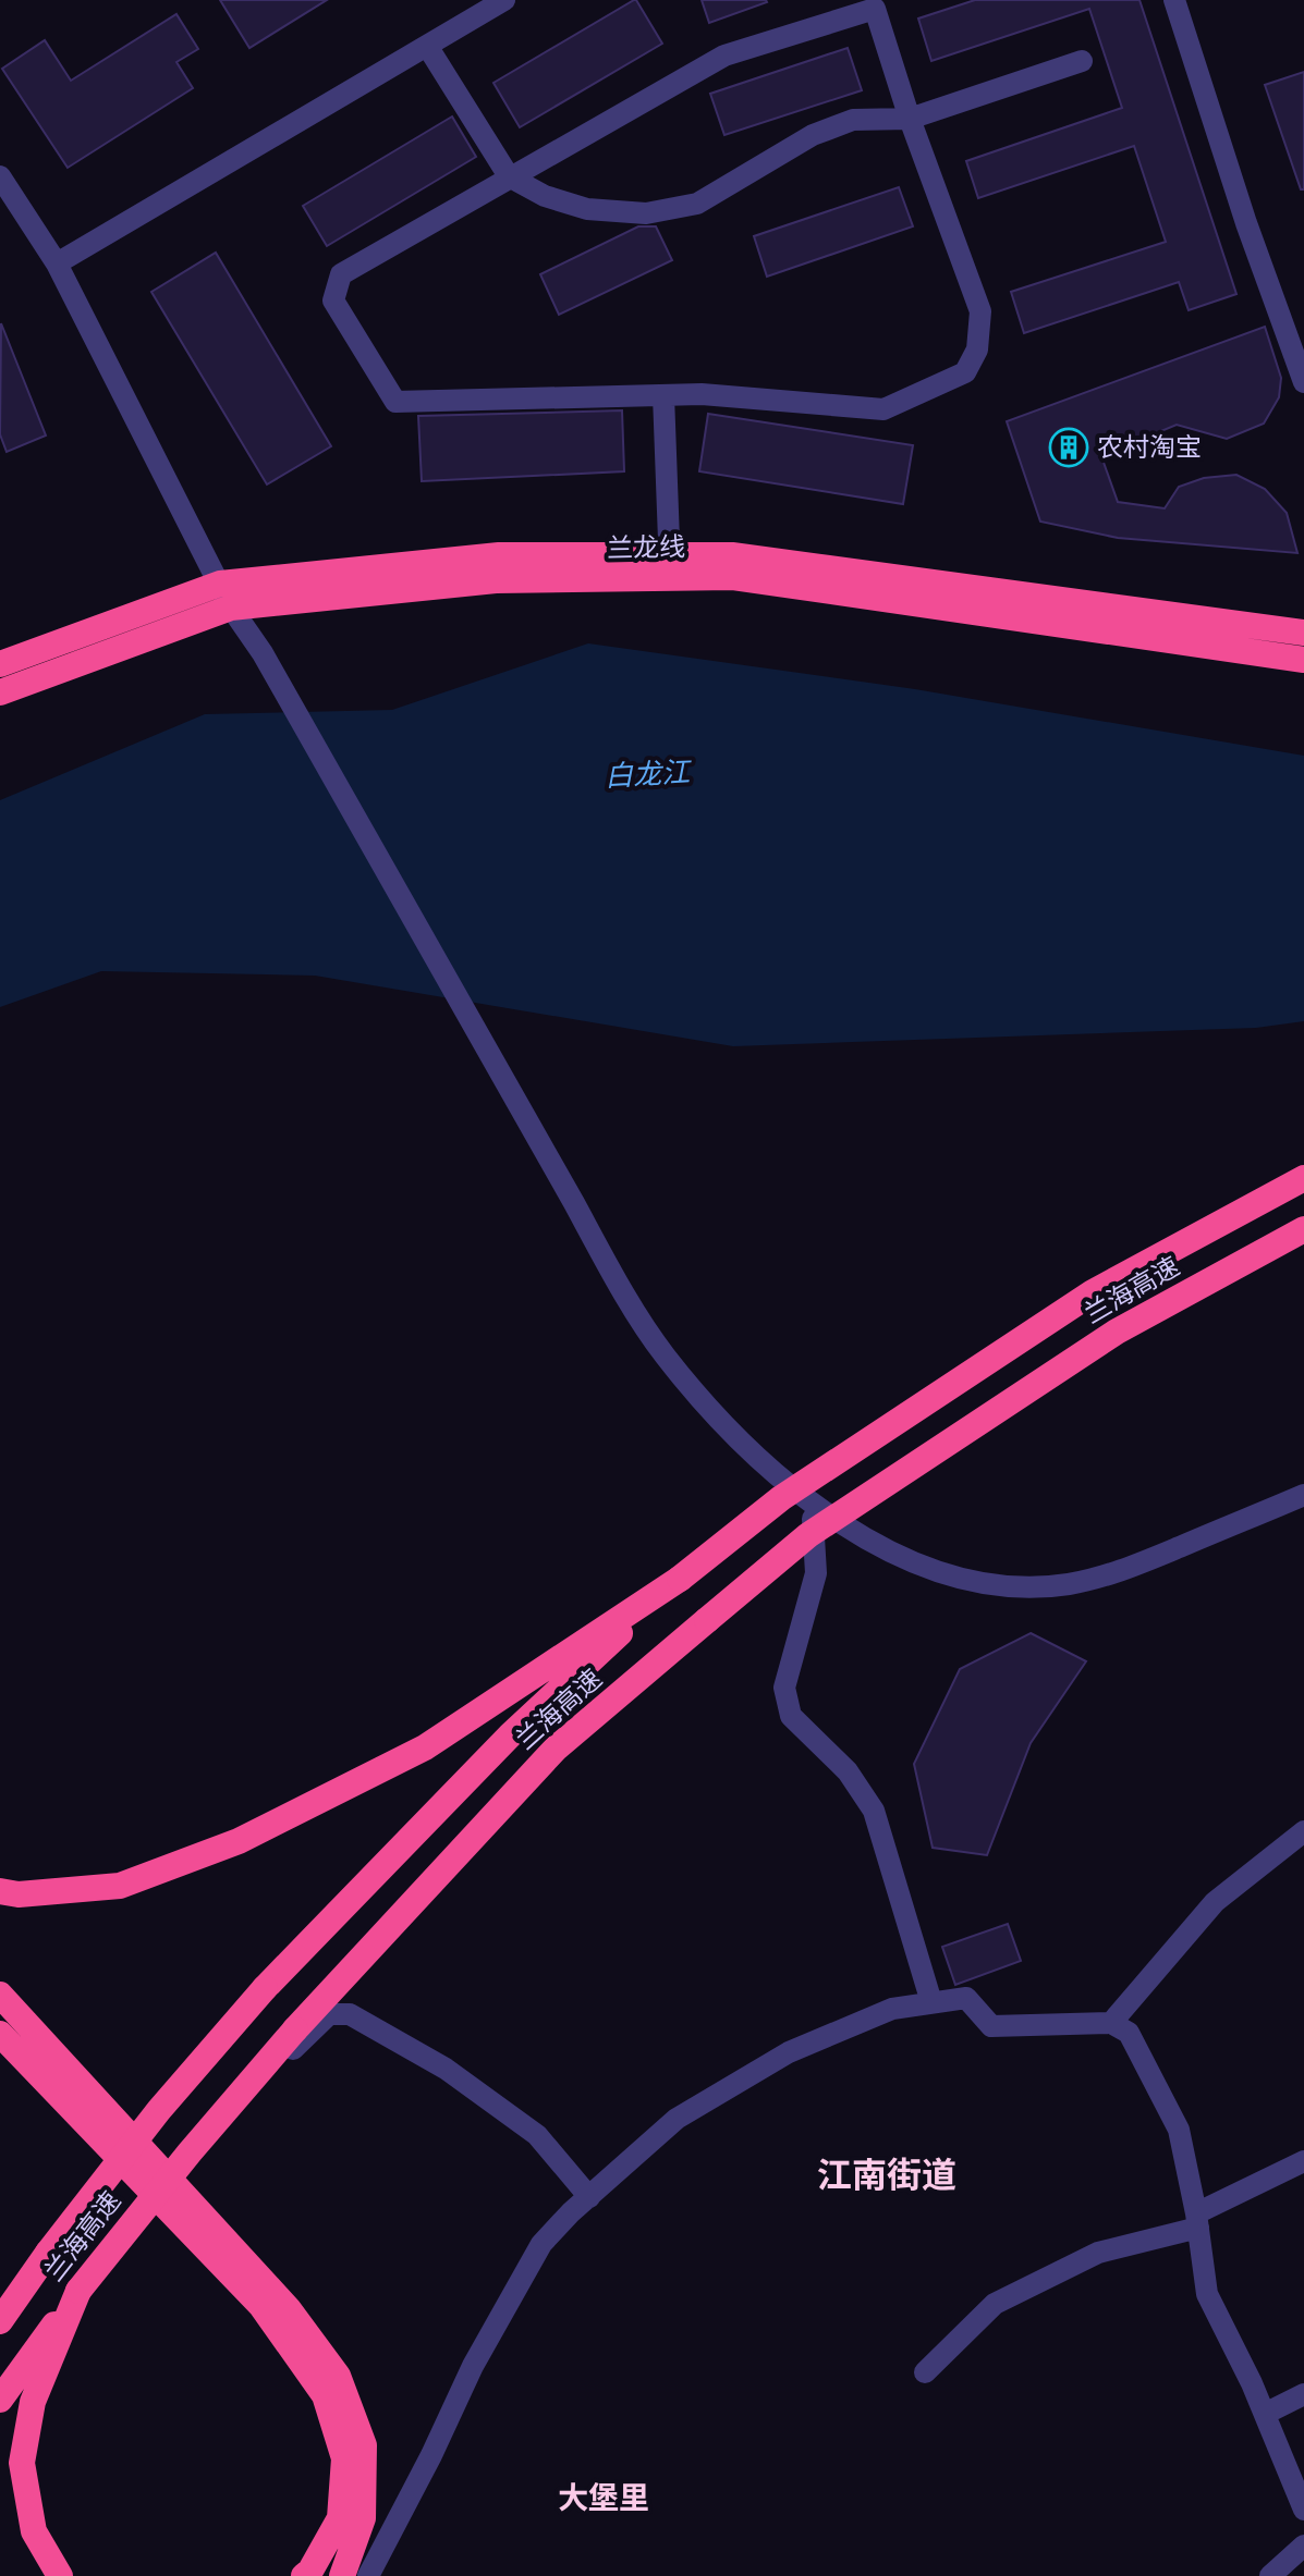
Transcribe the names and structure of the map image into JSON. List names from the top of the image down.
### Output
{
  "streets": {
    "highway": ["兰龙线", "兰海高速"]
  },
  "districts": ["江南街道", "大堡里"],
  "water": ["白龙江"],
  "places": {
    "building": ["农村淘宝"]
  }
}
